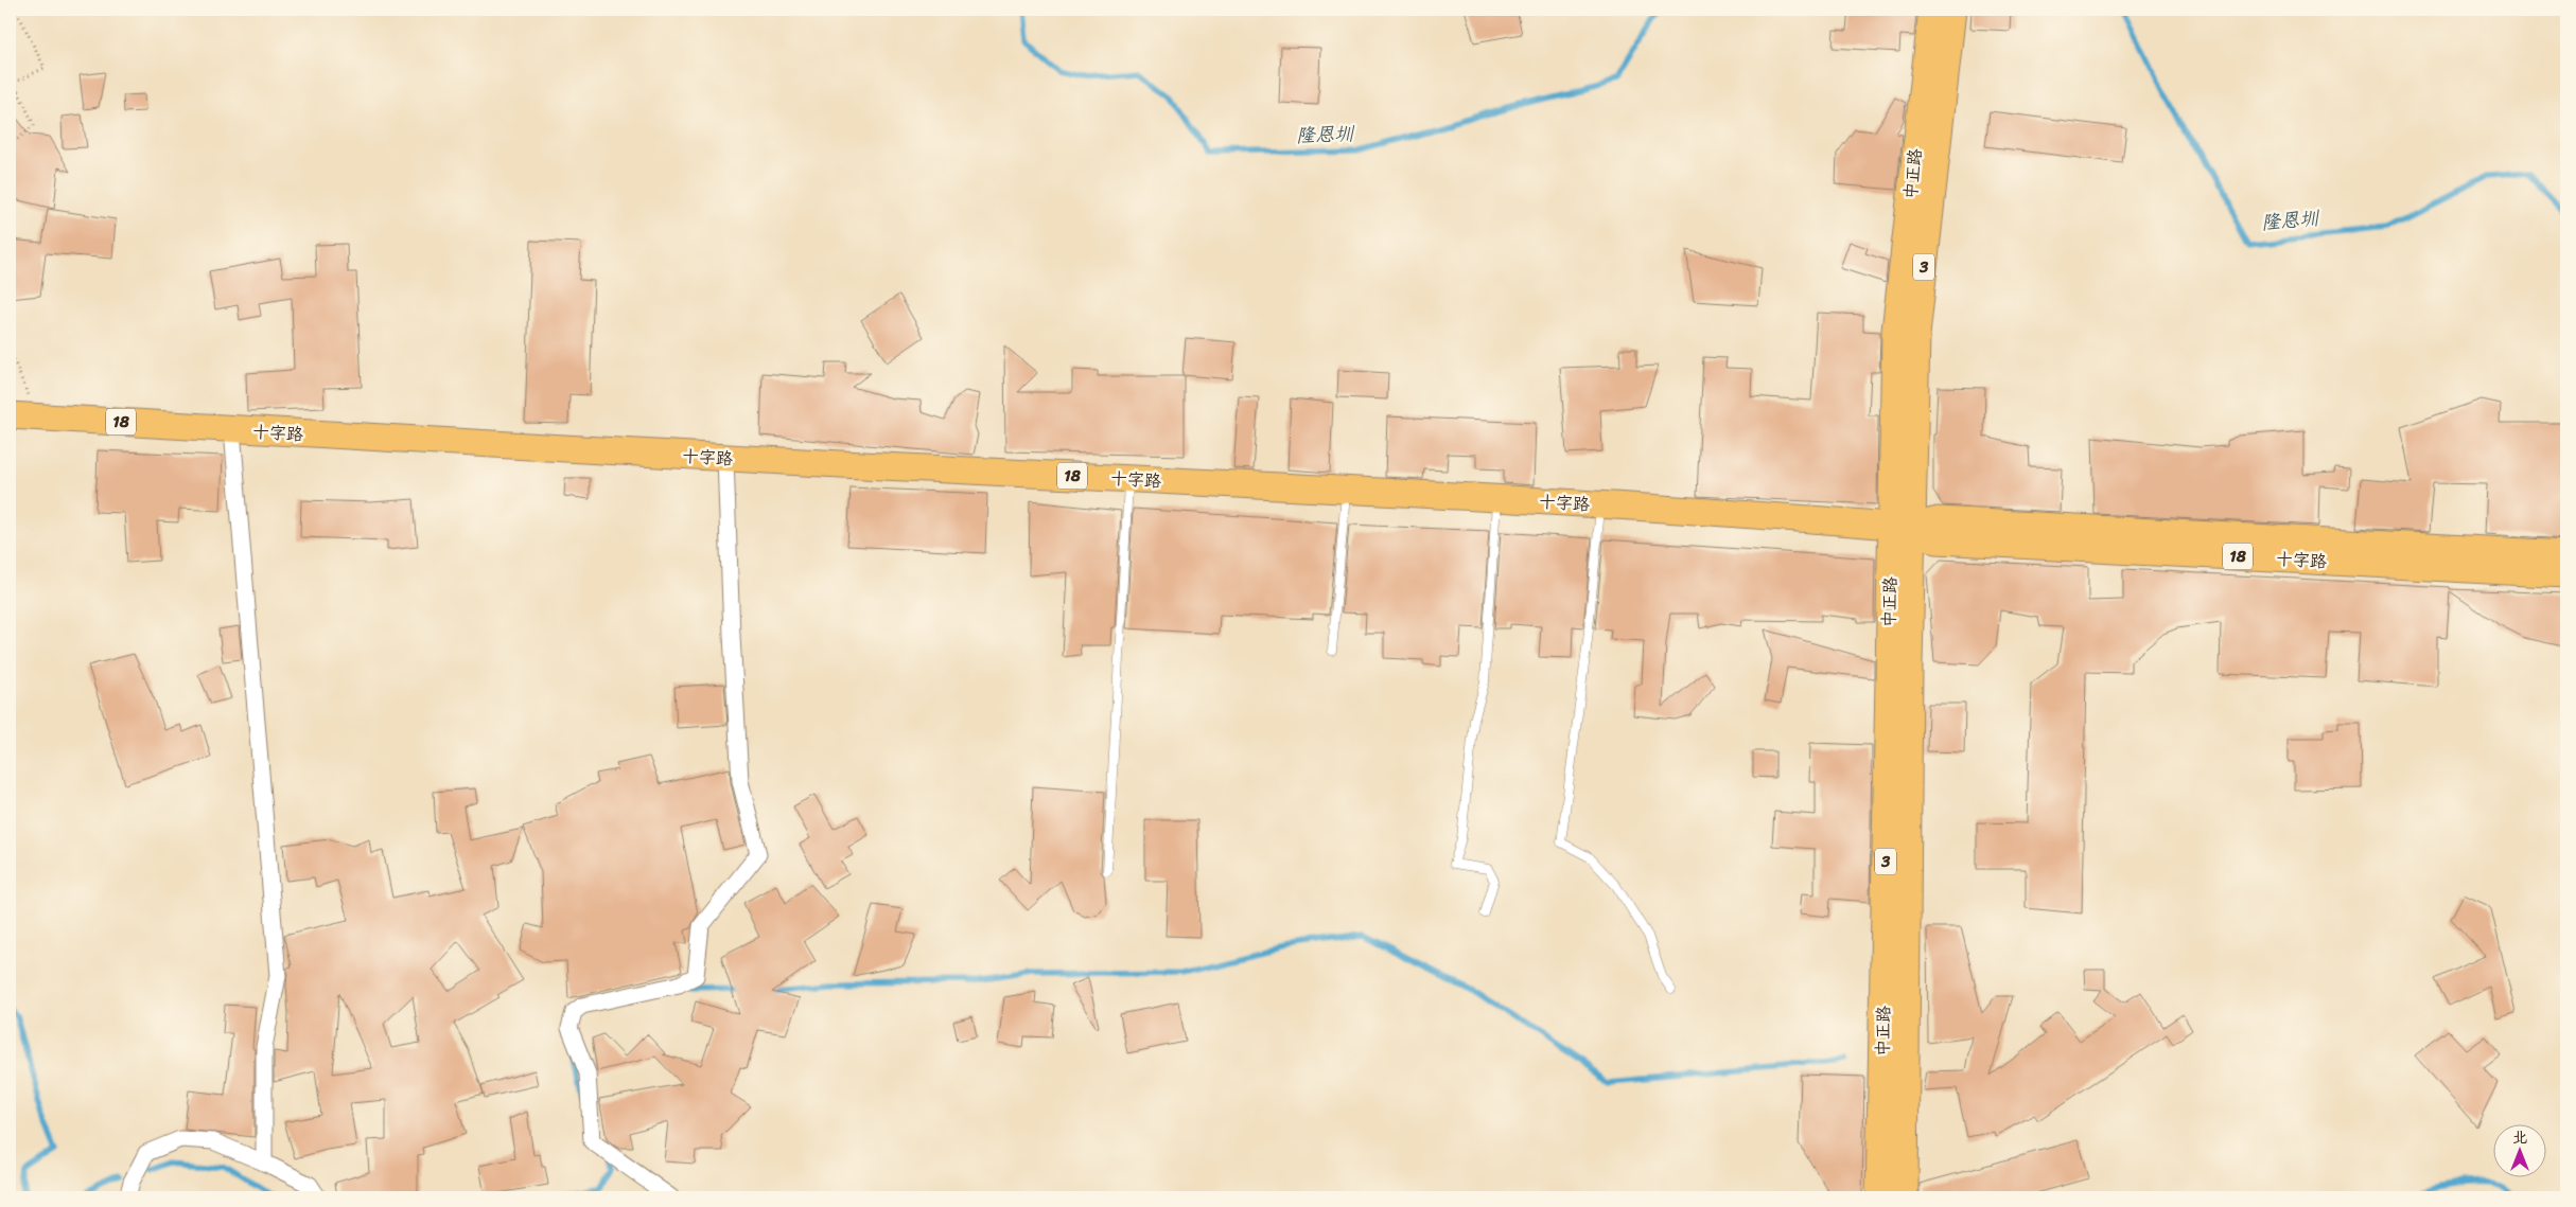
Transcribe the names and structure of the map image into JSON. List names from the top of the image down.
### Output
{
  "streets": {
    "main road": [
      "中正路",
      "3",
      "18",
      "十字路"
    ]
  },
  "crossings": [
    ["中正路", "十字路"],
    ["18", "十字路"]
  ],
  "water": ["隆恩圳"],
  "north": "top"
}
